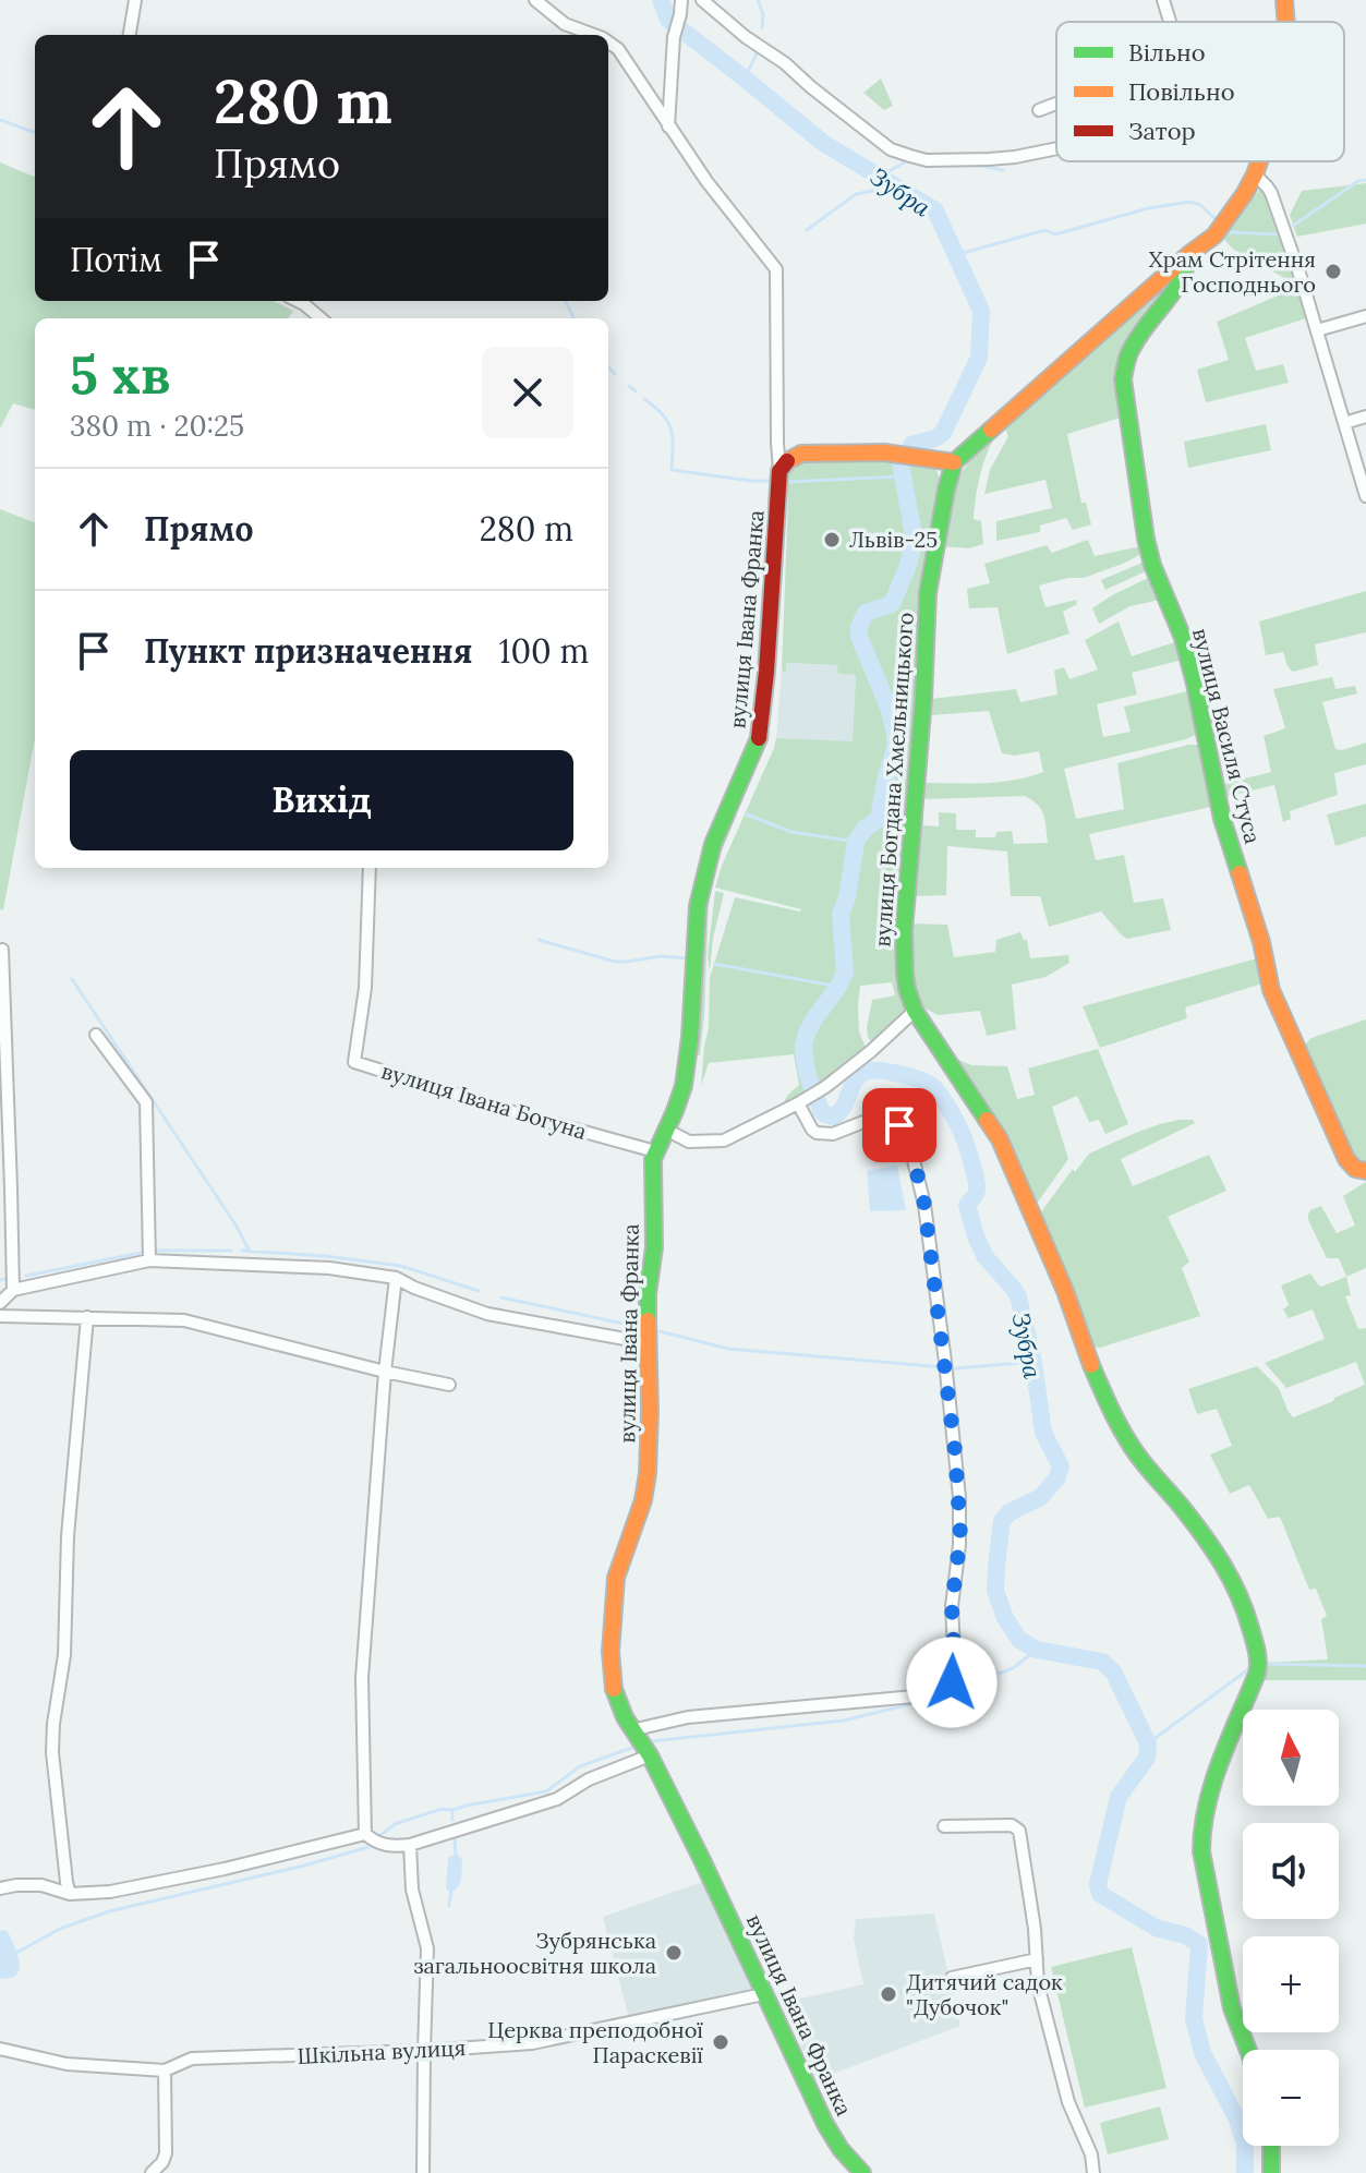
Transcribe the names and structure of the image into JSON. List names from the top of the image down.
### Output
{
  "streets": {
    "street": [
      "вулиця Івана Франка",
      "вулиця Василя Стуса",
      "вулиця Богдана Хмельницького",
      "вулиця Івана Богуна",
      "Шкільна вулиця"
    ]
  },
  "crossings": [
    ["вулиця Івана Франка", "вулиця Івана Богуна"],
    ["вулиця Івана Франка", "Шкільна вулиця"]
  ],
  "water": ["Зубра"],
  "places": [
    "Храм Стрітення Господнього",
    "Львів-25",
    "Зубрянська загальноосвітня школа",
    "Дитячий садок \"Дубочок\"",
    "Церква преподобної Параскевії"
  ],
  "legend": ["Вільно", "Повільно", "Затор"],
  "north": "top",
  "page": {
    "turn": ["280 m", "Прямо"],
    "then": "Потім",
    "heading": ["5 хв", "380 m · 20:25"],
    "list": [
      {
        "name": "Прямо",
        "value": "280 m"
      },
      {
        "name": "Пункт призначення",
        "value": "100 m"
      }
    ],
    "buttons": "Вихід",
    "map_buttons": ["+", "−"]
  }
}
